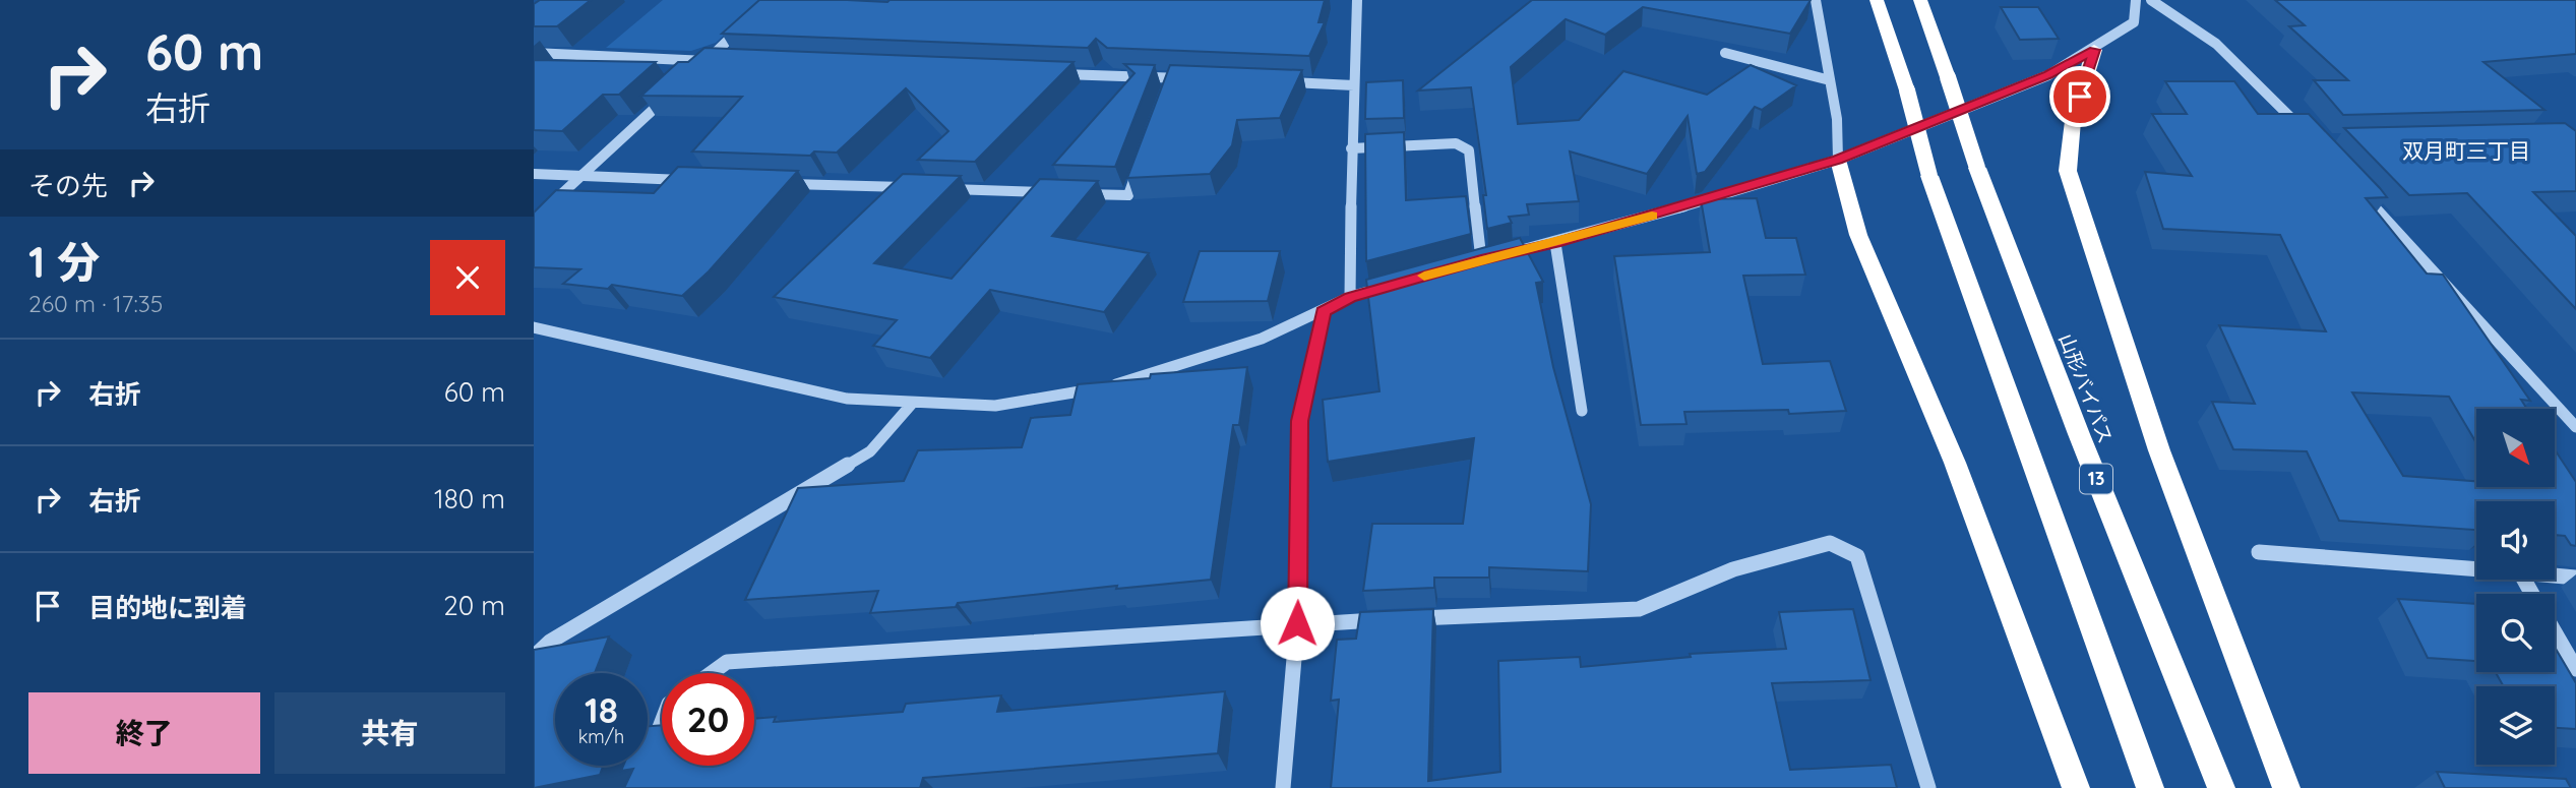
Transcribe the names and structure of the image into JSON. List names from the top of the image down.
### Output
{
  "streets": {
    "highway": ["山形バイパス", "13"]
  },
  "districts": ["双月町三丁目"],
  "north": "bottom right",
  "page": {
    "turn": ["60 m", "右折"],
    "then": "その先",
    "heading": ["1 分", "260 m · 17:35"],
    "list": [
      {
        "name": "右折",
        "value": "60 m"
      },
      {
        "name": "右折",
        "value": "180 m"
      },
      {
        "name": "目的地に到着",
        "value": "20 m"
      }
    ],
    "speed": "18 km/h",
    "limit": "20",
    "buttons": ["終了", "共有"]
  }
}
